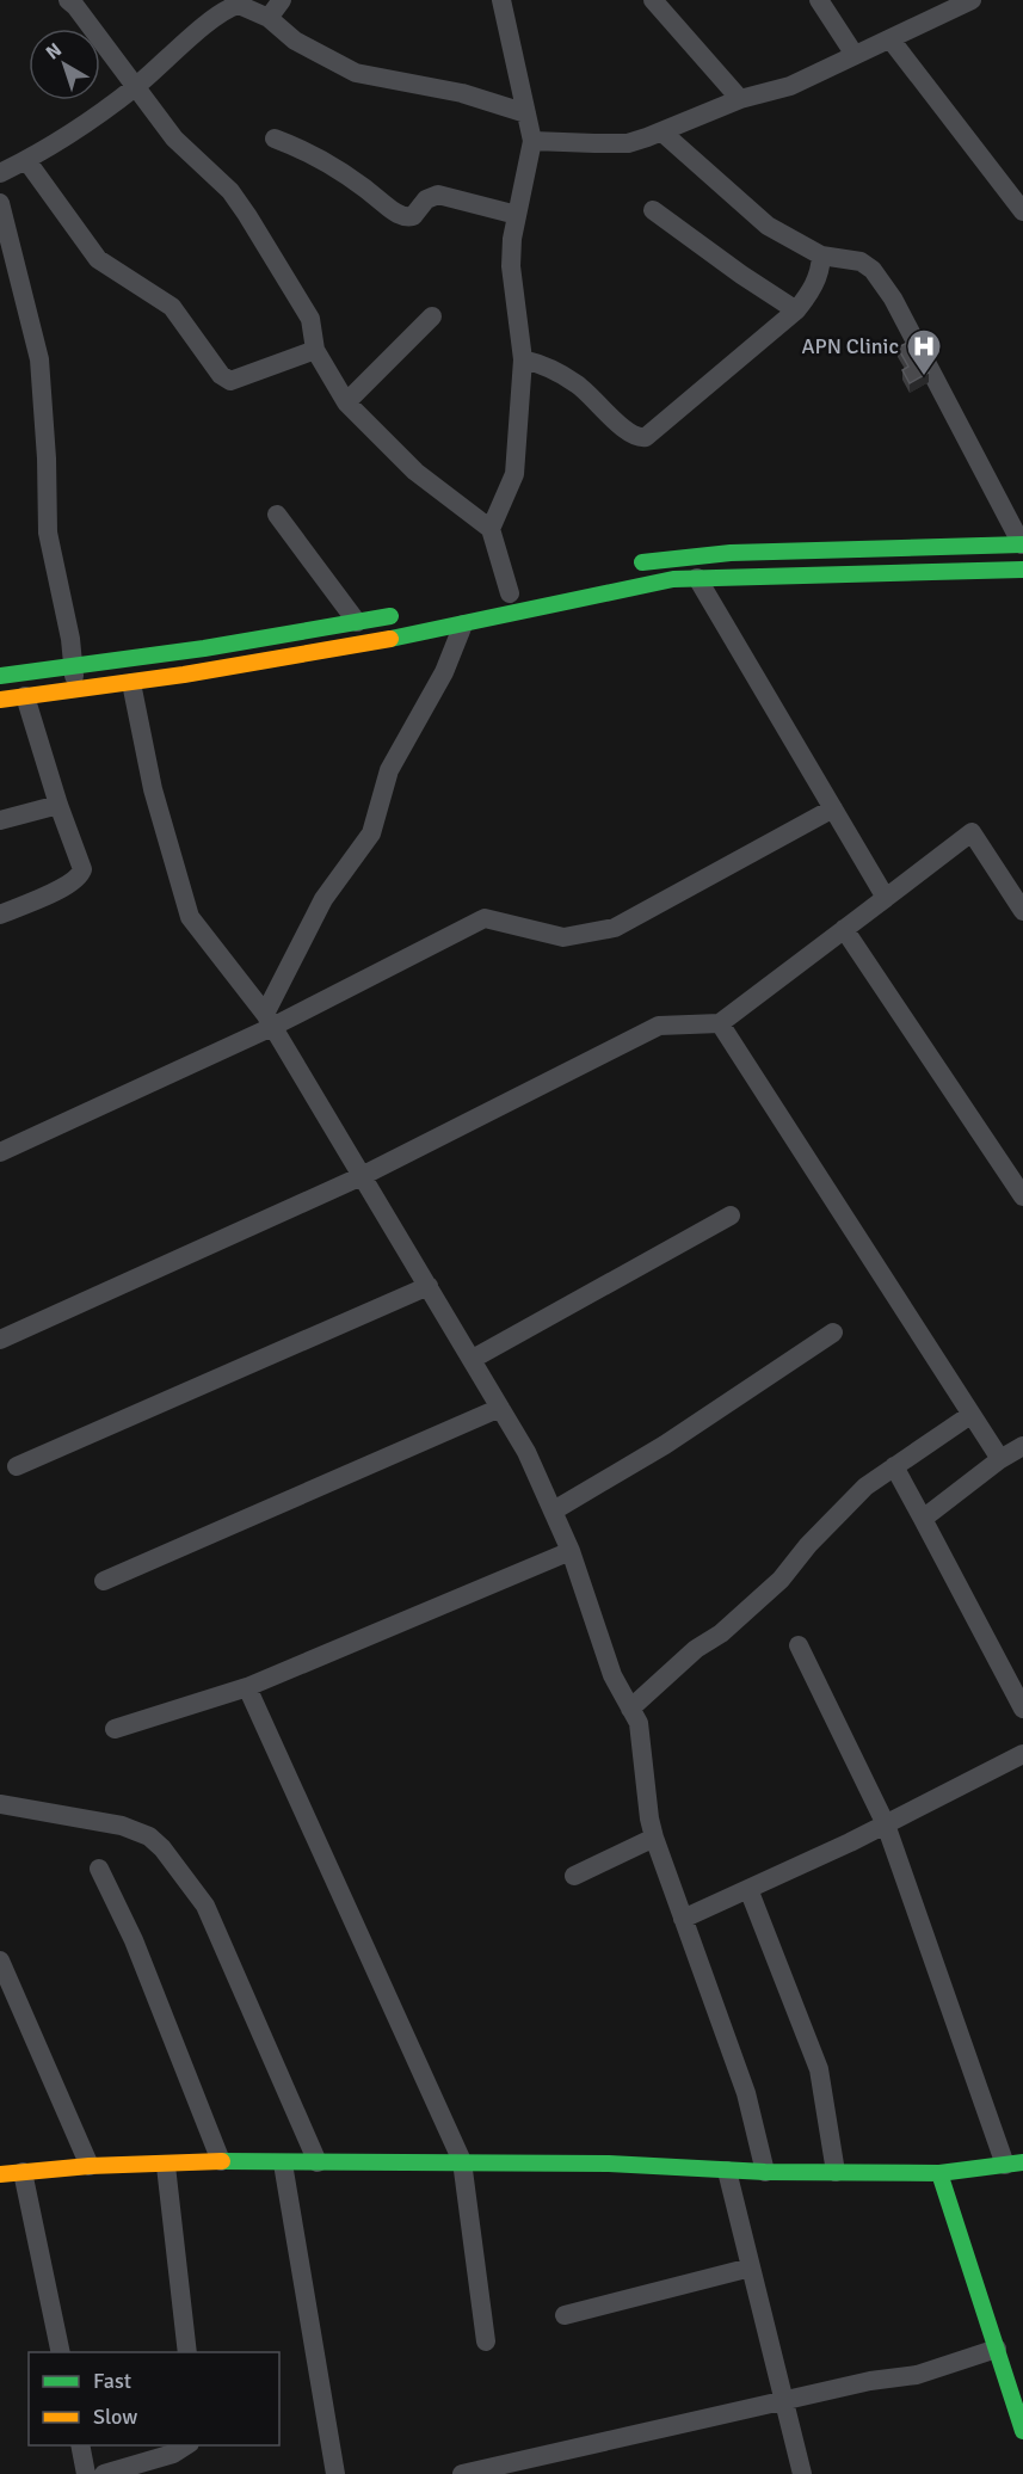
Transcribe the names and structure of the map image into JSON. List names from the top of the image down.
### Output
{
  "places": {
    "hospital": ["APN Clinic"]
  },
  "legend": ["Fast", "Slow"],
  "north": "top left"
}
